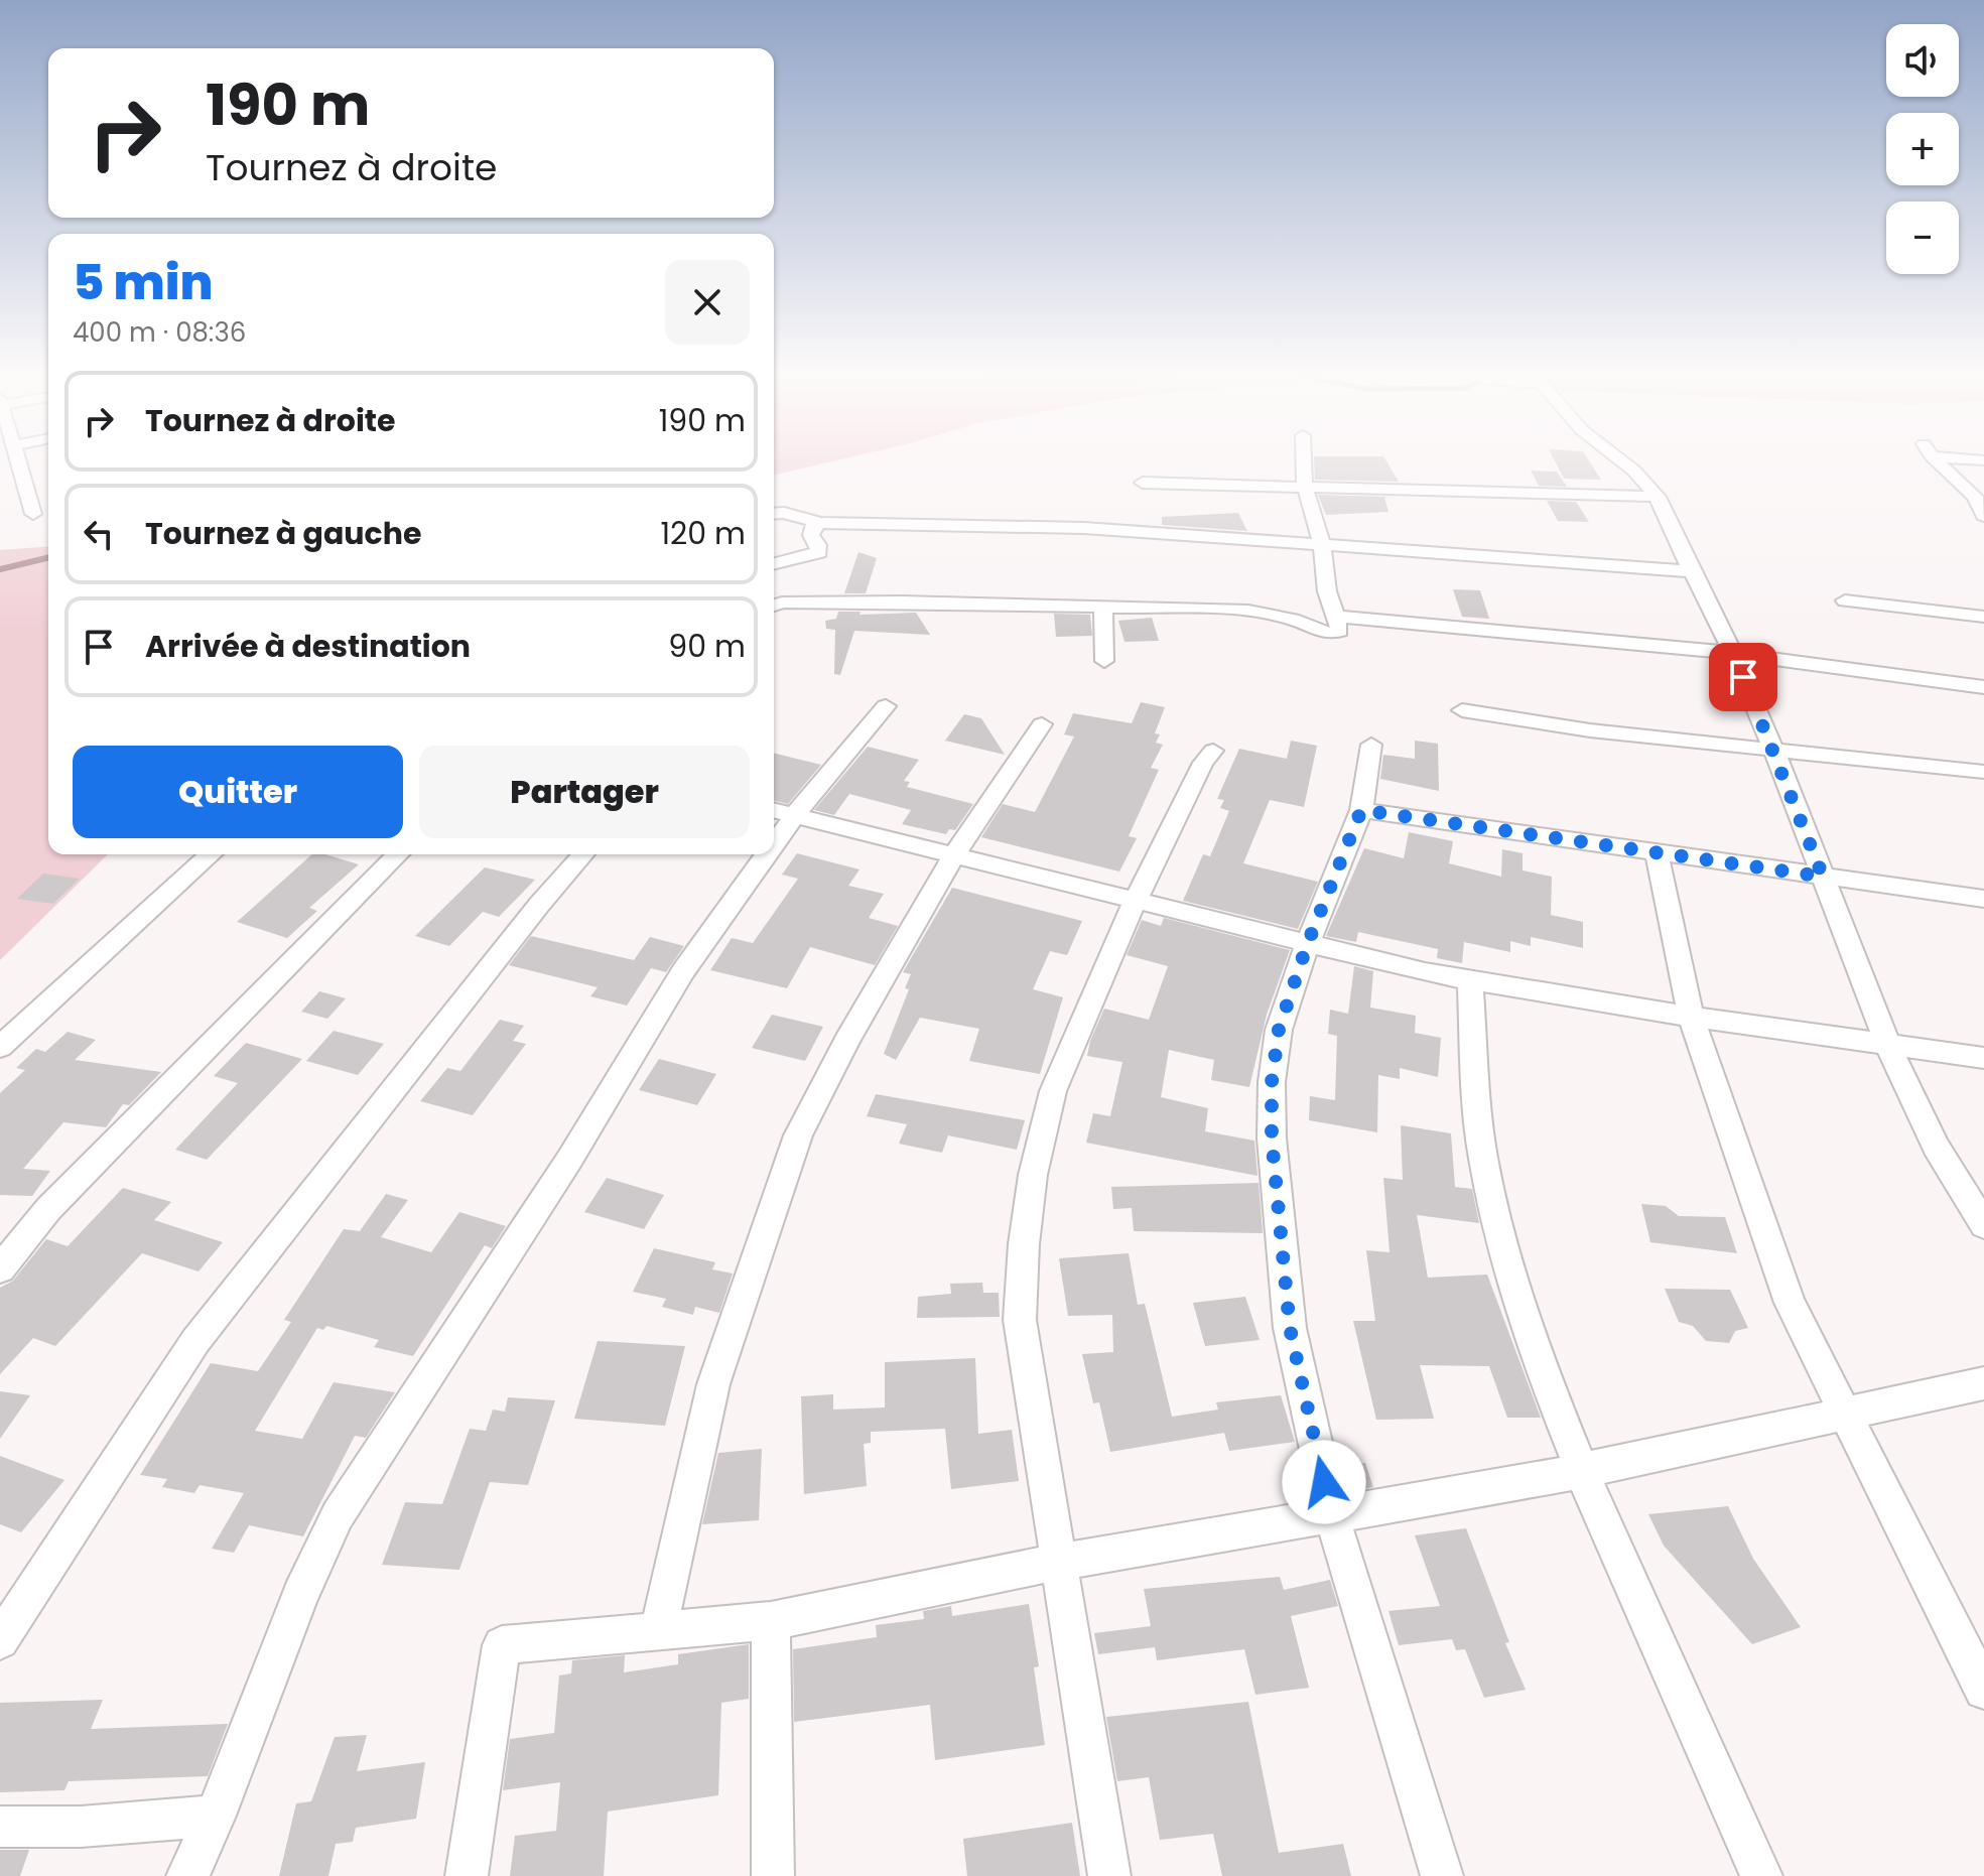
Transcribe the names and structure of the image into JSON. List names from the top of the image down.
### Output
{
  "page": {
    "map_buttons": ["+", "−"],
    "turn": ["190 m", "Tournez à droite"],
    "heading": ["5 min", "400 m · 08:36"],
    "list": [
      {
        "name": "Tournez à droite",
        "value": "190 m"
      },
      {
        "name": "Tournez à gauche",
        "value": "120 m"
      },
      {
        "name": "Arrivée à destination",
        "value": "90 m"
      }
    ],
    "buttons": ["Quitter", "Partager"]
  }
}
